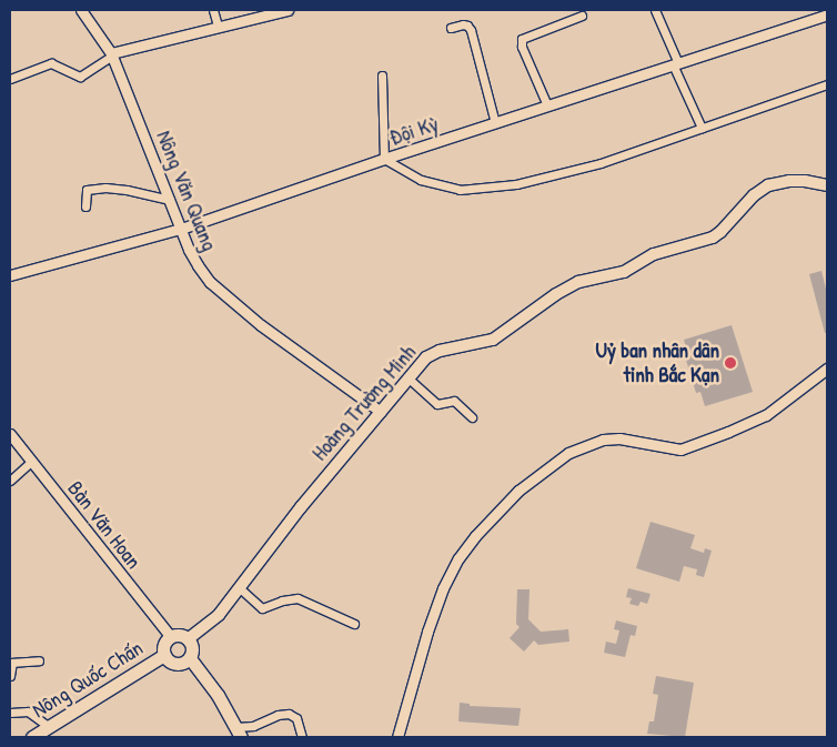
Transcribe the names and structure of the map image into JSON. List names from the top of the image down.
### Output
{
  "streets": {
    "highway": ["Nông Quốc Chấn"],
    "main road": ["Hoàng Trường Minh"],
    "street": ["Đội Kỳ", "Nông Văn Quang", "Bàn Văn Hoan"]
  },
  "crossings": [
    ["Đội Kỳ", "Nông Văn Quang"],
    ["Nông Văn Quang", "Hoàng Trường Minh"],
    ["Hoàng Trường Minh", "Bàn Văn Hoan"],
    ["Hoàng Trường Minh", "Nông Quốc Chấn"],
    ["Bàn Văn Hoan", "Nông Quốc Chấn"]
  ],
  "places": ["Uỷ ban nhân dân tỉnh Bắc Kạn"]
}
